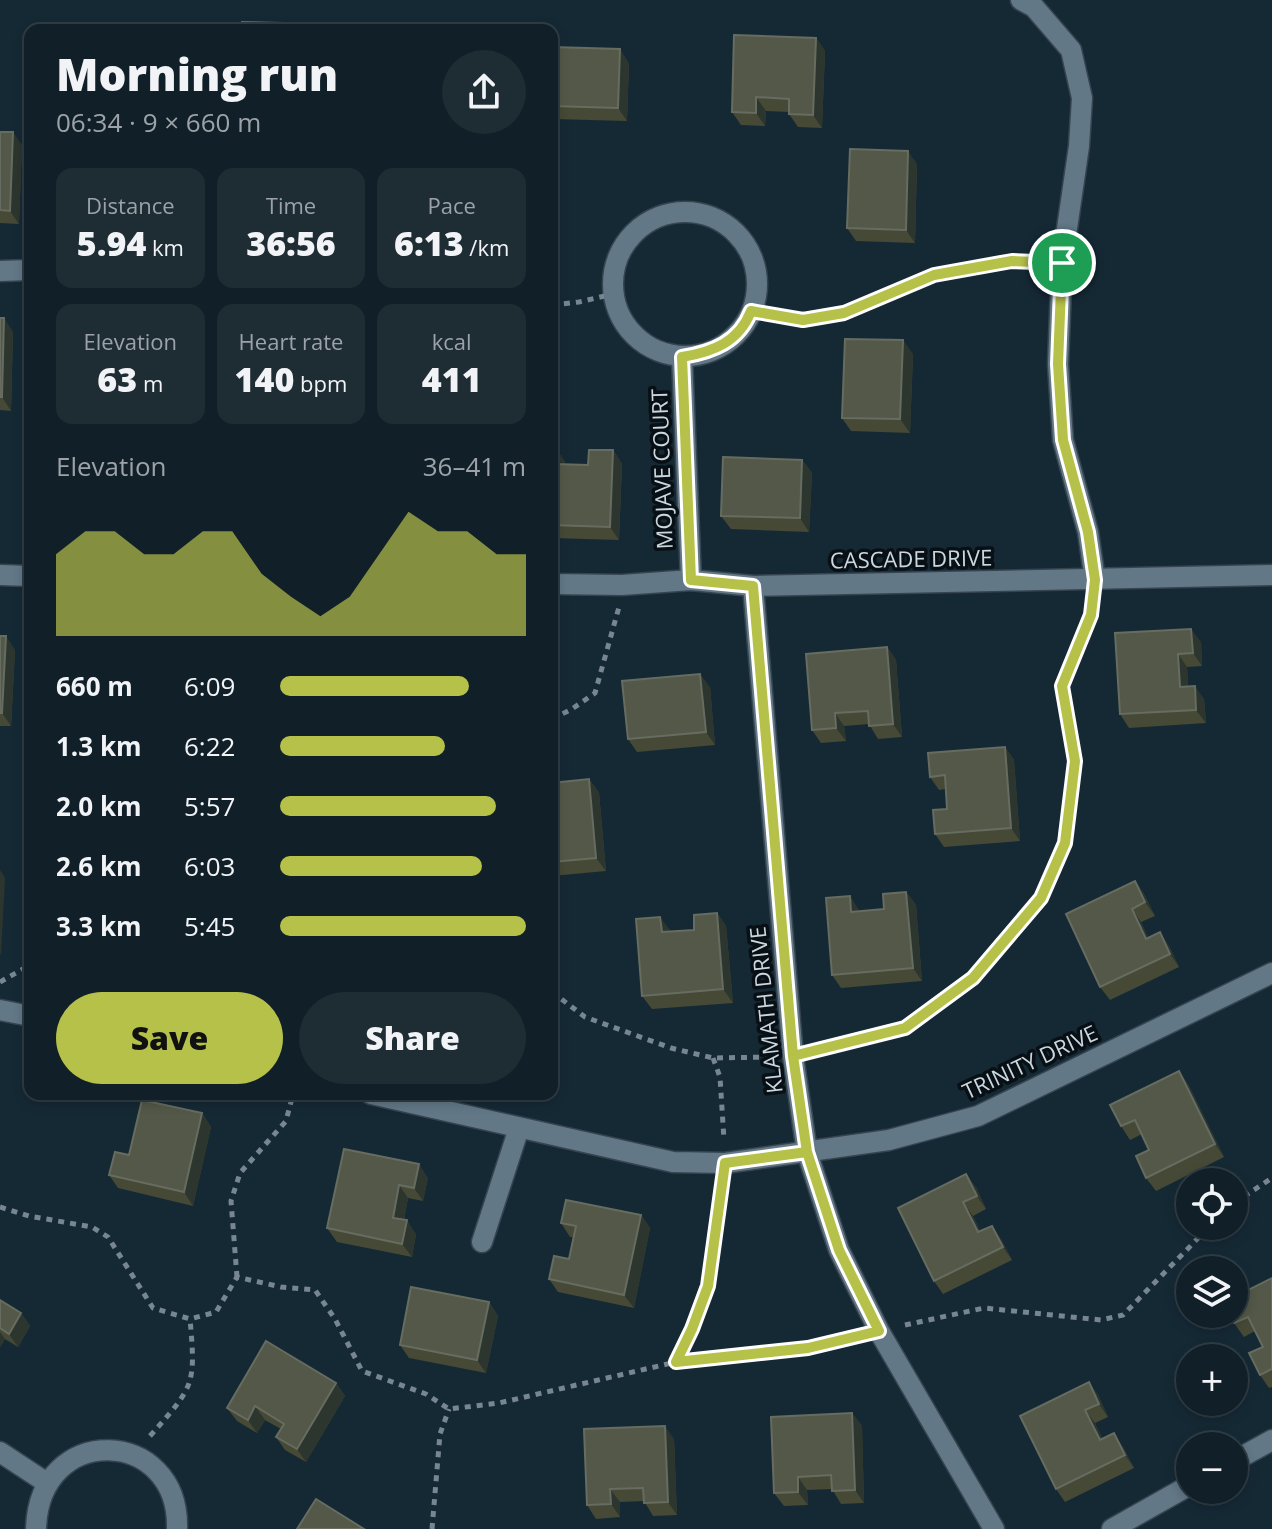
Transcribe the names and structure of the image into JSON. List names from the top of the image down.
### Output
{
  "streets": {
    "street": [
      "MOJAVE COURT",
      "CASCADE DRIVE",
      "KLAMATH DRIVE",
      "TRINITY DRIVE"
    ]
  },
  "crossings": [
    ["MOJAVE COURT", "CASCADE DRIVE"],
    ["CASCADE DRIVE", "KLAMATH DRIVE"],
    ["KLAMATH DRIVE", "TRINITY DRIVE"]
  ],
  "page": {
    "heading": ["Morning run", "06:34 · 9 × 660 m"],
    "stats": [
      ["Distance", "5.94 km"],
      ["Time", "36:56"],
      ["Pace", "6:13 /km"],
      ["Elevation", "63 m"],
      ["Heart rate", "140 bpm"],
      ["kcal", "411"]
    ],
    "chart": ["Elevation", "36–41 m"],
    "list": [
      {
        "name": "660 m",
        "note": "6:09"
      },
      {
        "name": "1.3 km",
        "note": "6:22"
      },
      {
        "name": "2.0 km",
        "note": "5:57"
      },
      {
        "name": "2.6 km",
        "note": "6:03"
      },
      {
        "name": "3.3 km",
        "note": "5:45"
      }
    ],
    "buttons": ["Save", "Share"],
    "map_buttons": ["+", "−"]
  }
}
